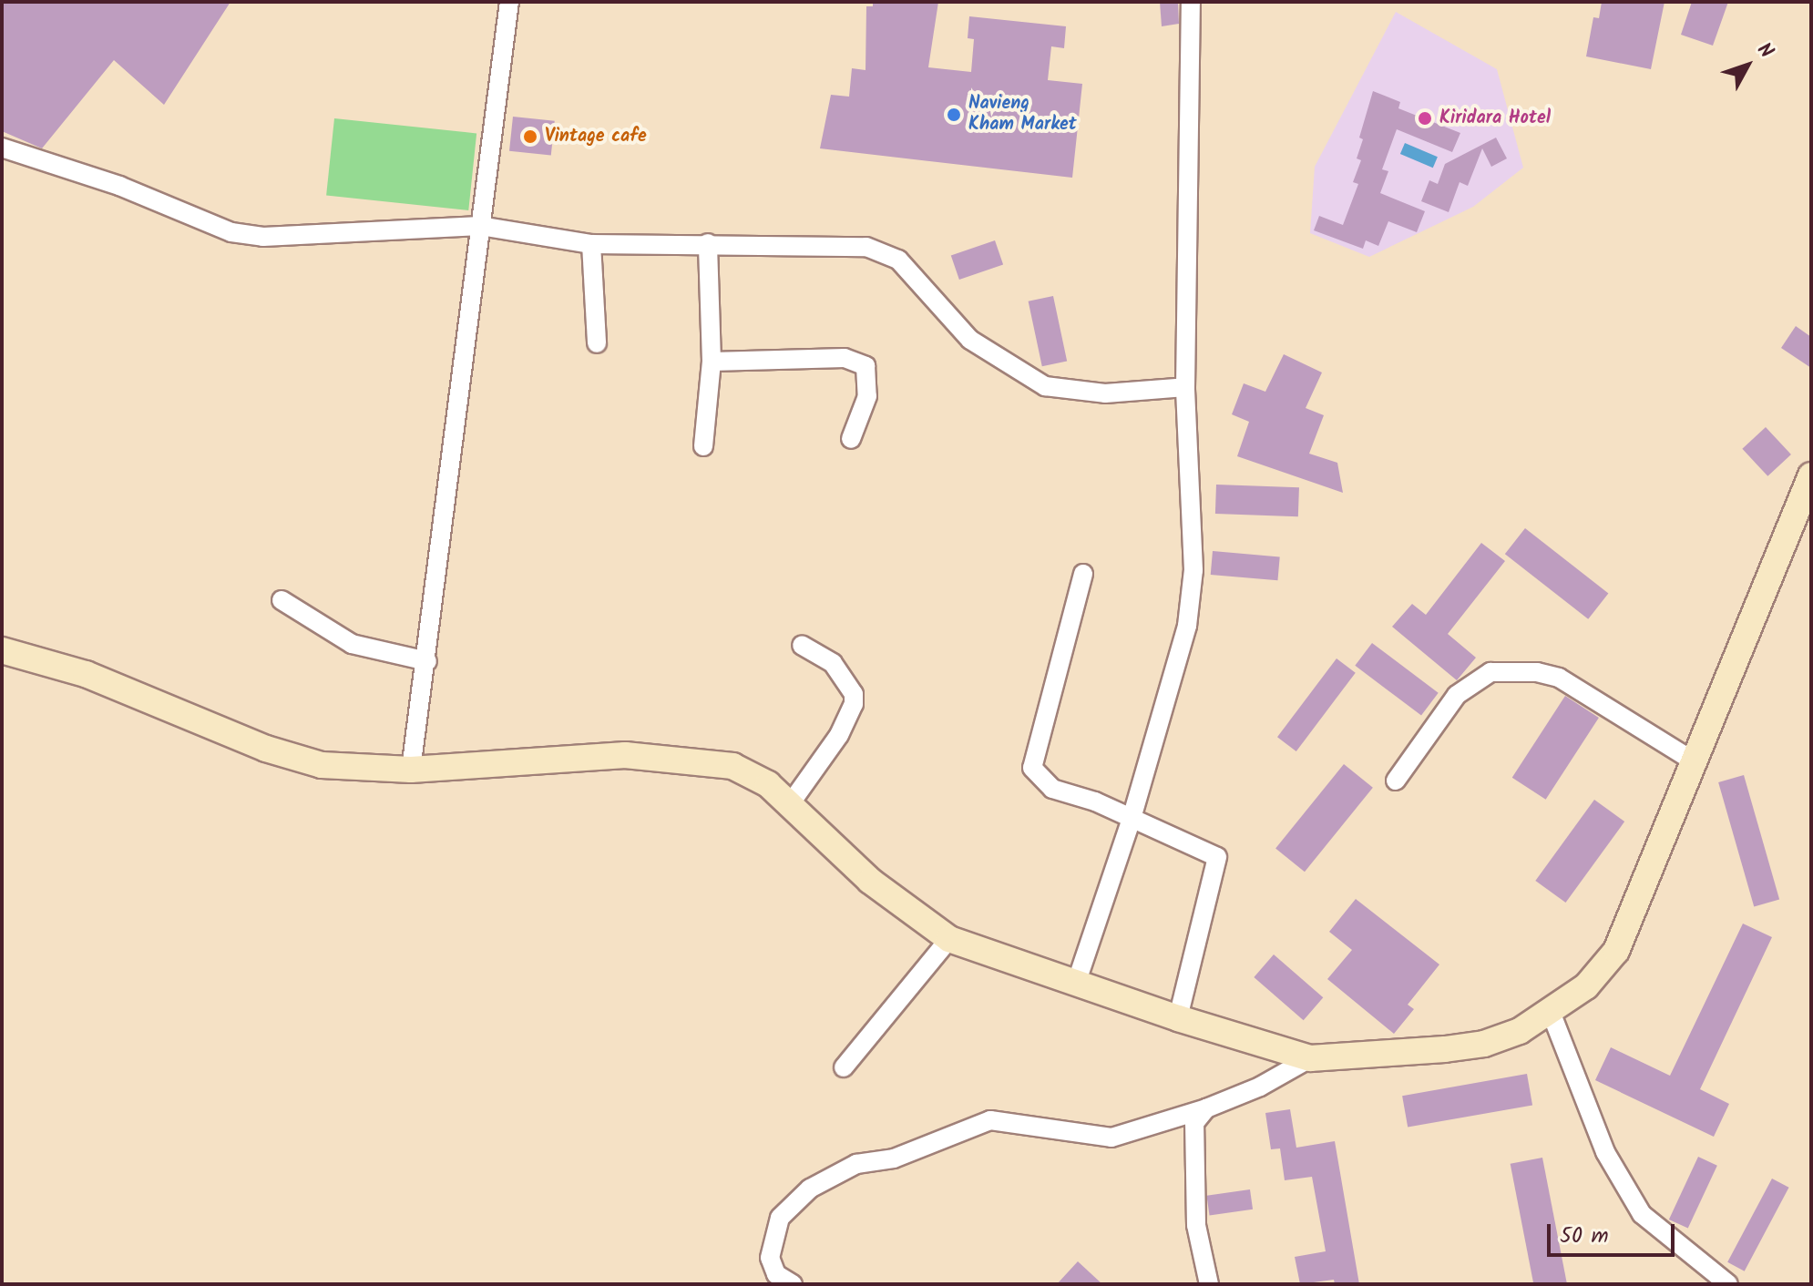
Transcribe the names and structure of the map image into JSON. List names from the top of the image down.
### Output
{
  "places": ["Navieng Kham Market", "Kiridara Hotel", "Vintage cafe"],
  "scale_bar": "50 m",
  "north": "top right"
}
